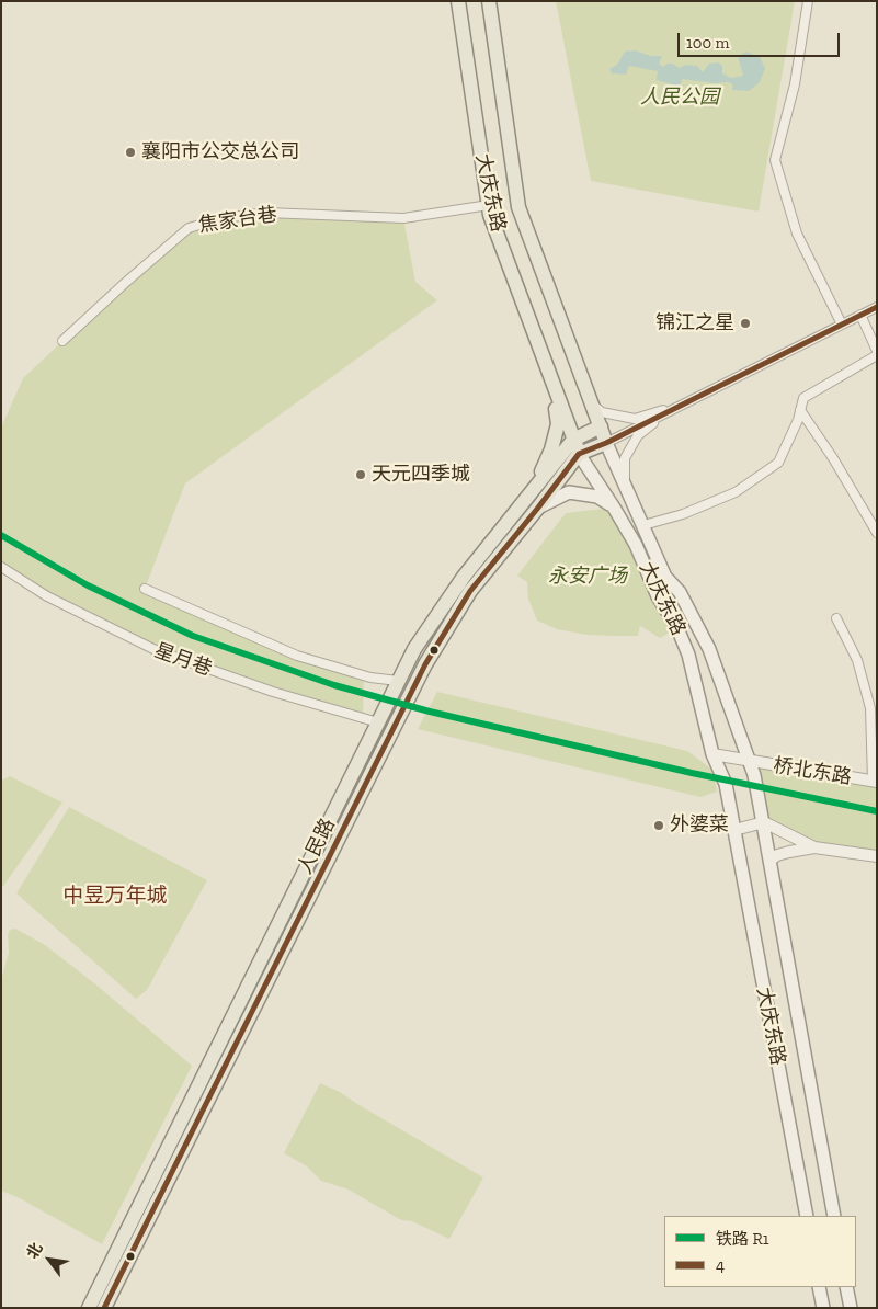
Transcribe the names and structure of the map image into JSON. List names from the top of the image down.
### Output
{
  "streets": {
    "main road": ["大庆东路", "人民路"],
    "street": ["焦家台巷", "星月巷", "桥北东路"]
  },
  "crossings": [
    ["大庆东路", "焦家台巷"],
    ["大庆东路", "桥北东路"],
    ["大庆东路", "人民路"],
    ["星月巷", "人民路"]
  ],
  "districts": ["中昱万年城"],
  "parks": ["人民公园", "永安广场"],
  "places": [
    "襄阳市公交总公司",
    "锦江之星",
    "天元四季城",
    "外婆菜"
  ],
  "lines": ["transit line 4", "rail line R1"],
  "legend": ["铁路 R1", "4"],
  "scale_bar": "100 m",
  "north": "top left"
}
